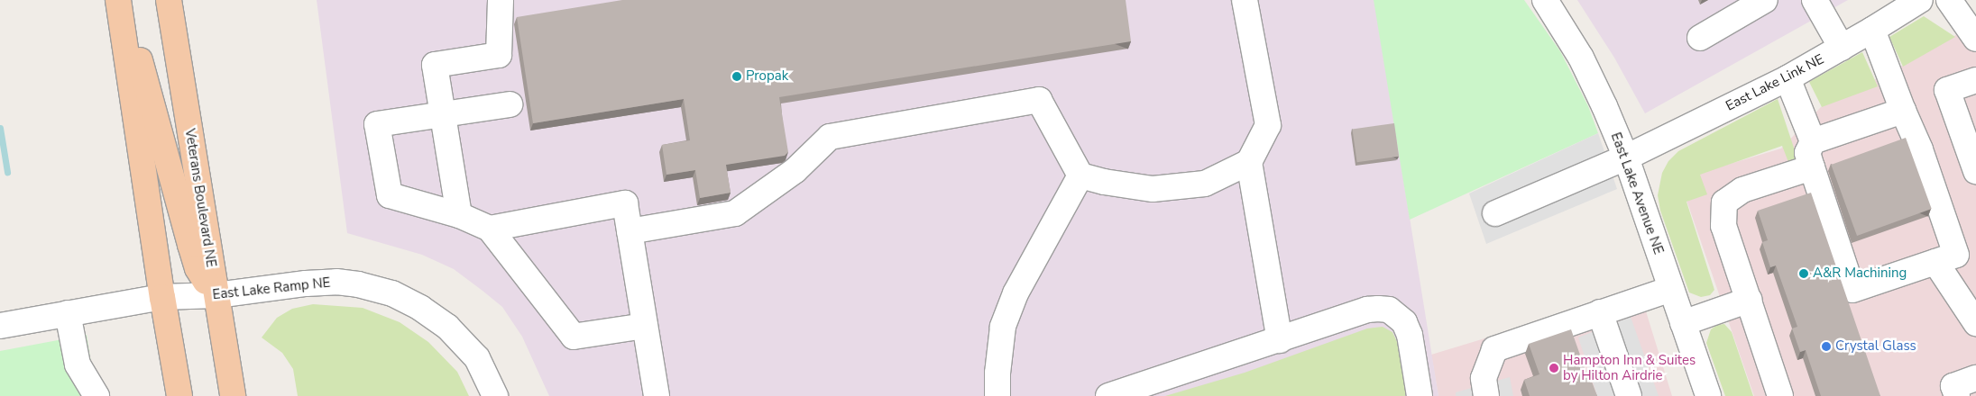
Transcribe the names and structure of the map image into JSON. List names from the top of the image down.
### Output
{
  "streets": {
    "main road": ["Veterans Boulevard NE"],
    "street": ["East Lake Link NE", "East Lake Avenue NE", "East Lake Ramp NE"]
  },
  "crossings": [
    ["East Lake Link NE", "East Lake Avenue NE"],
    ["Veterans Boulevard NE", "East Lake Ramp NE"]
  ],
  "places": [
    "Propak",
    "A&R Machining",
    "Crystal Glass",
    "Hampton Inn & Suites by Hilton Airdrie"
  ]
}
